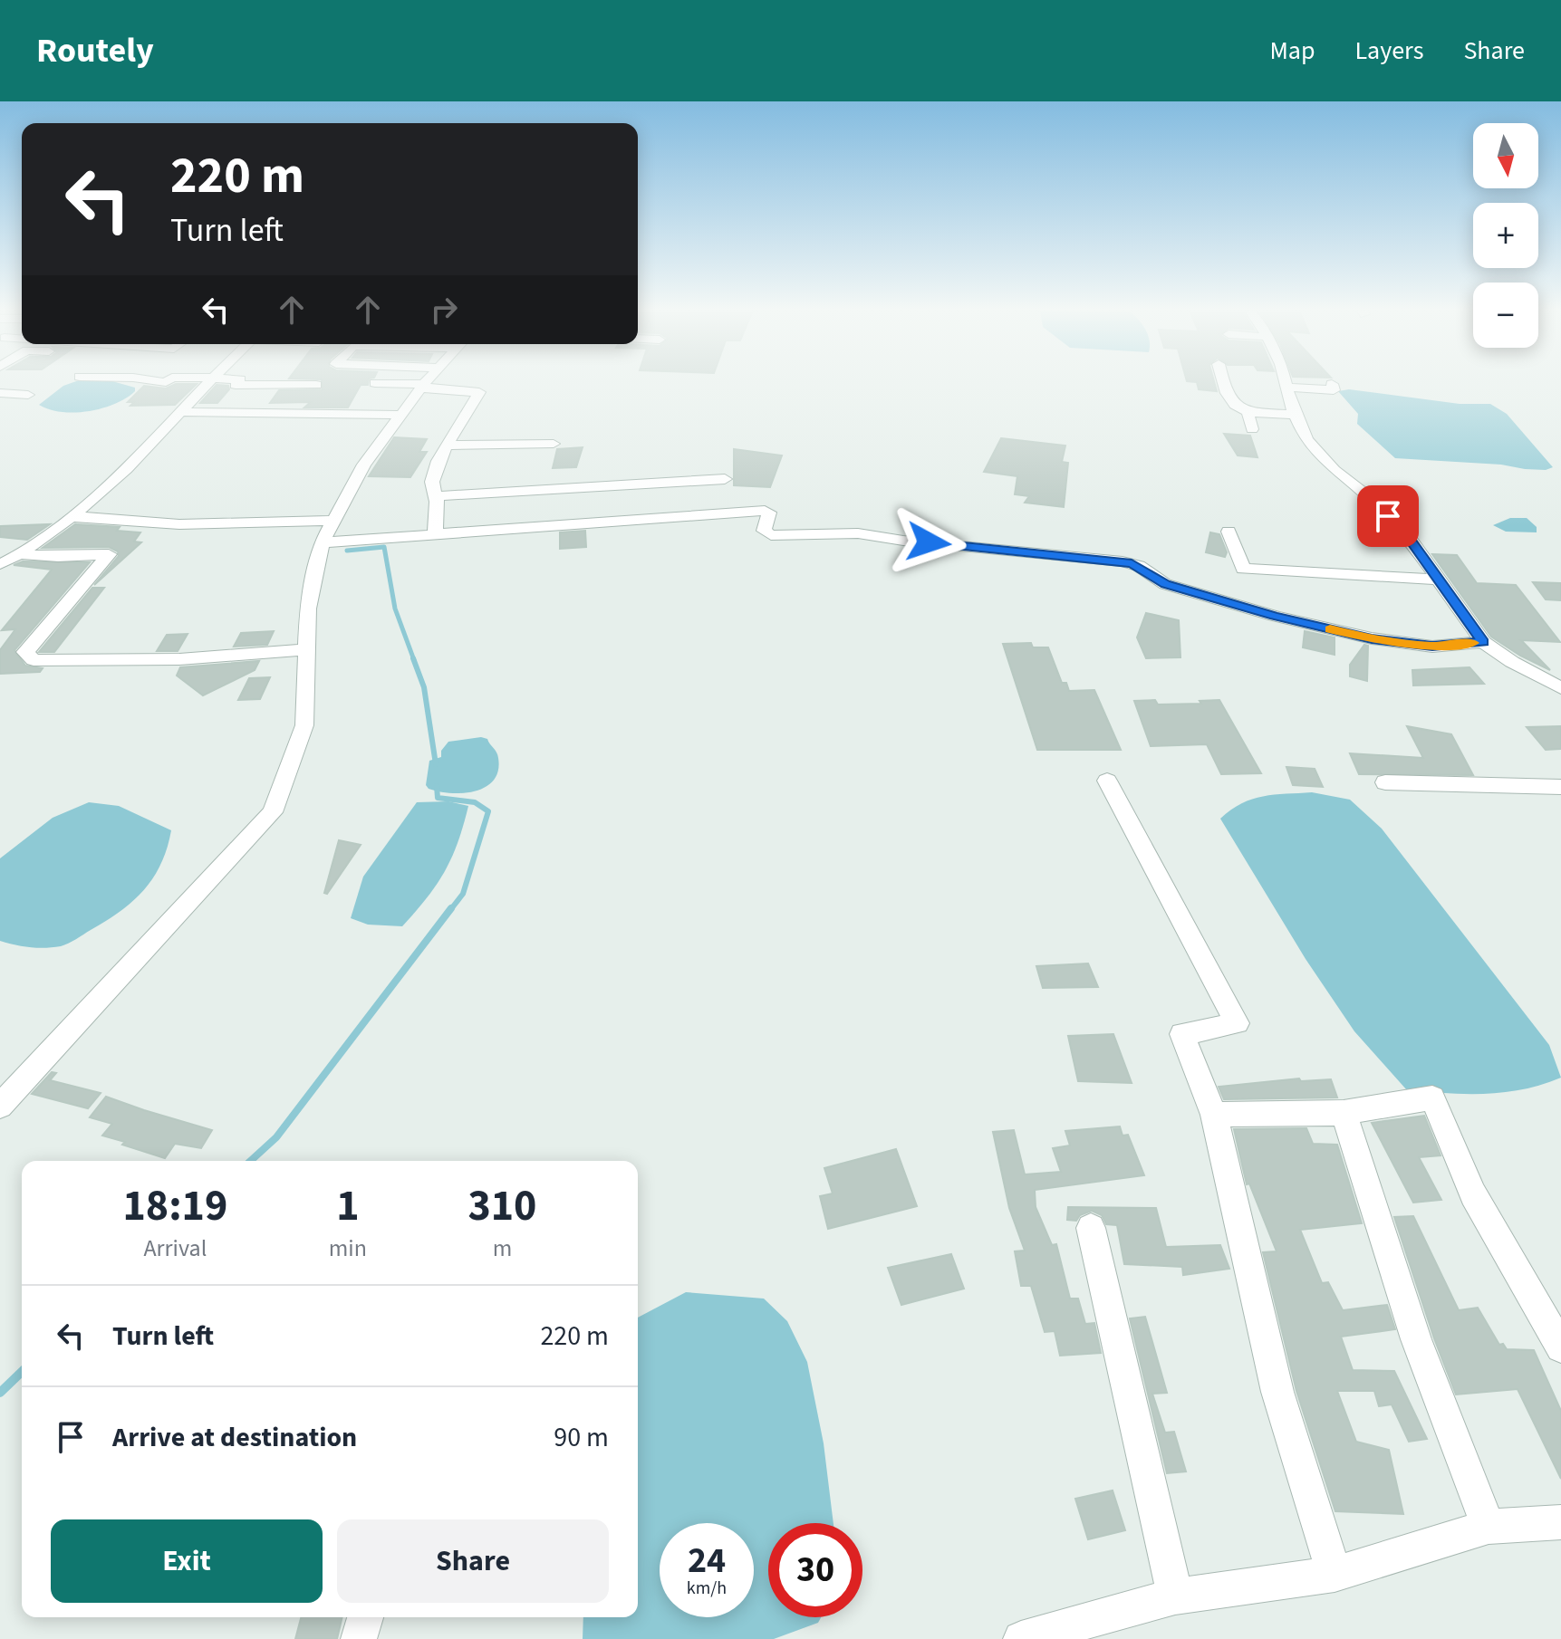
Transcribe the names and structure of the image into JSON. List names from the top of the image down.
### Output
{
  "north": "bottom",
  "page": {
    "header": "Routely",
    "nav": ["Map", "Layers", "Share"],
    "map_buttons": ["+", "−"],
    "turn": ["220 m", "Turn left"],
    "eta": [
      "18:19",
      "Arrival",
      "1",
      "min",
      "310",
      "m"
    ],
    "list": [
      {
        "name": "Turn left",
        "value": "220 m"
      },
      {
        "name": "Arrive at destination",
        "value": "90 m"
      }
    ],
    "buttons": ["Exit", "Share"],
    "speed": "24 km/h",
    "limit": "30"
  }
}
